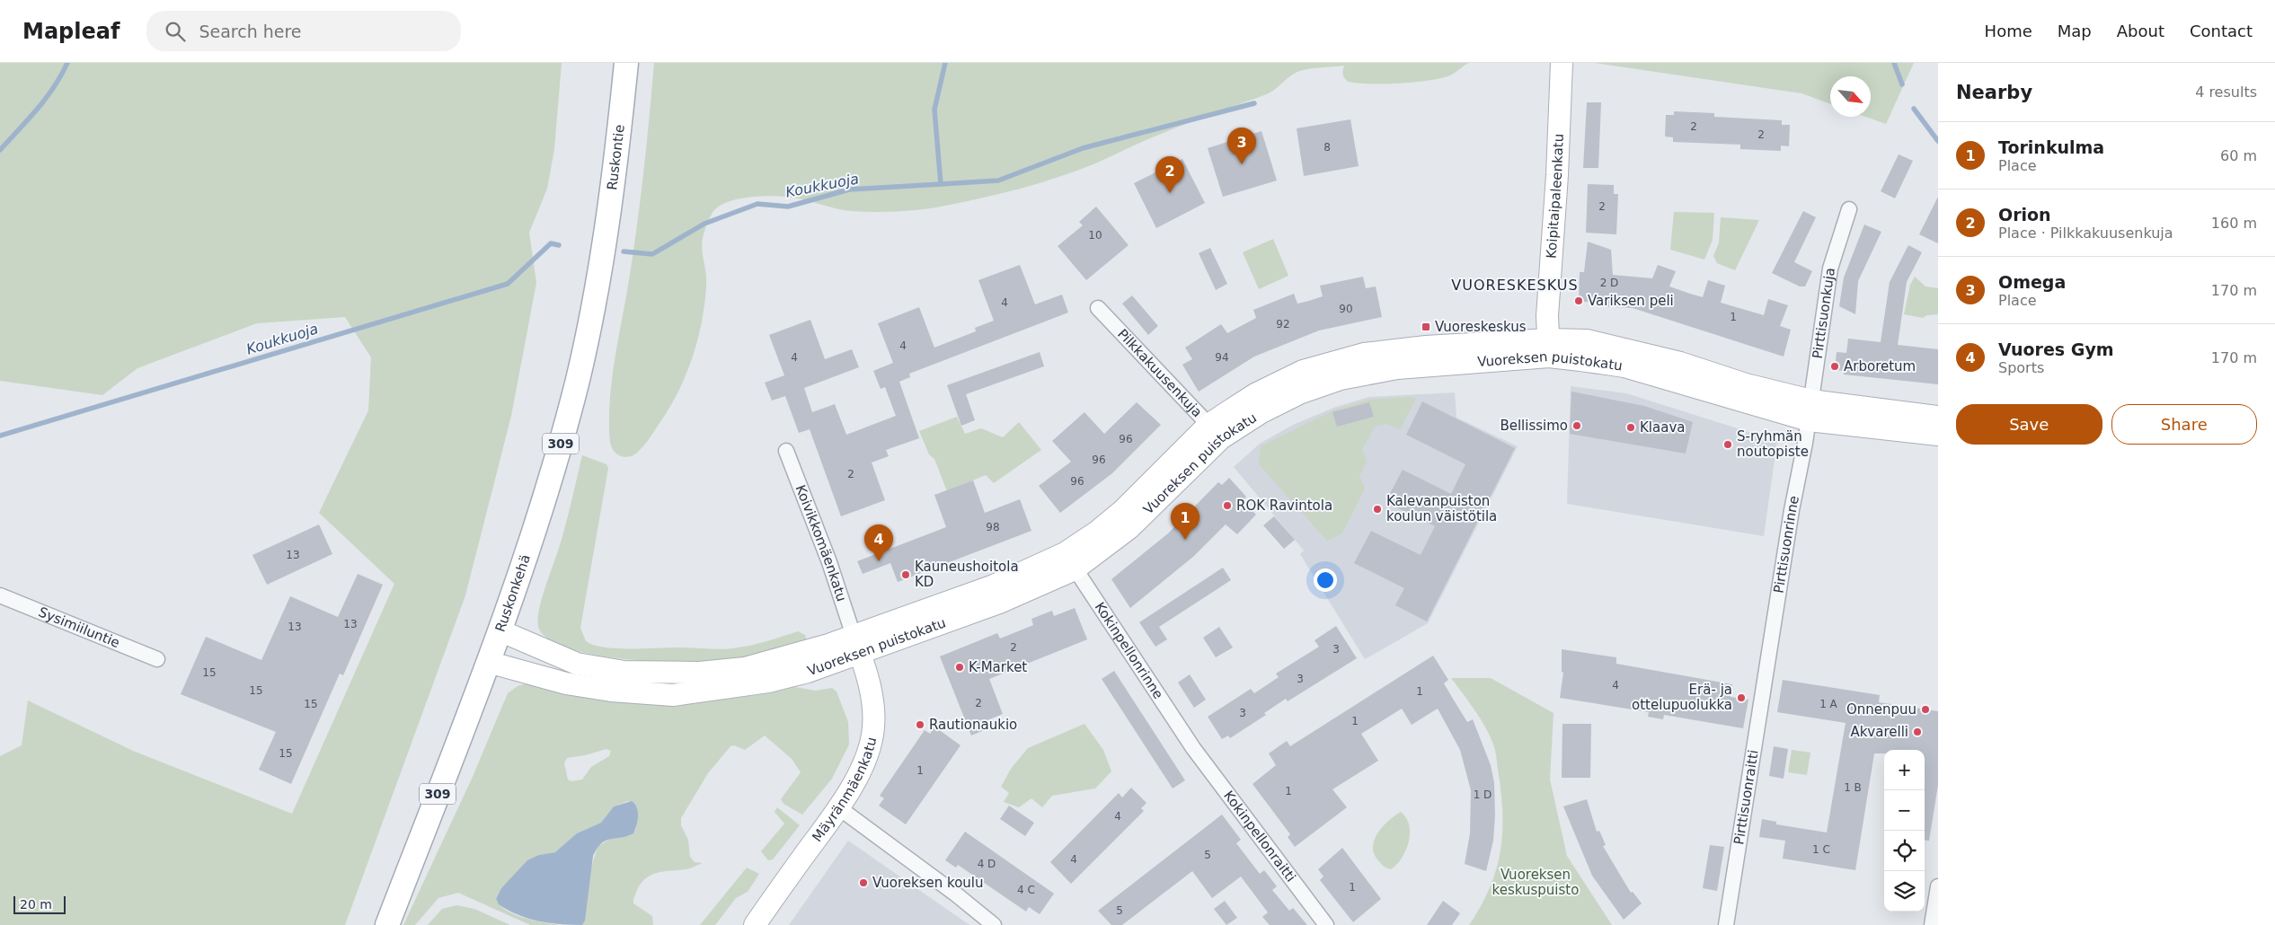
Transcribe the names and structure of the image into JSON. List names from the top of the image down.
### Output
{
  "streets": {
    "main road": [
      "Ruskontie",
      "Koipitaipaleenkatu",
      "Vuoreksen puistokatu",
      "309",
      "Ruskonkehä",
      "Mäyränmäenkatu"
    ],
    "street": [
      "Pirttisuonkuja",
      "Pilkkakuusenkuja",
      "Koivikkomäenkatu",
      "Pirttisuonrinne",
      "Sysimiiluntie",
      "Kokinpellonrinne",
      "Pirttisuonraitti",
      "Kokinpellonraitti"
    ]
  },
  "crossings": [
    ["Ruskontie", "Ruskonkehä"],
    ["Koipitaipaleenkatu", "Vuoreksen puistokatu"],
    ["Pirttisuonkuja", "Vuoreksen puistokatu"],
    ["Pirttisuonkuja", "Pirttisuonrinne"],
    ["Vuoreksen puistokatu", "Pilkkakuusenkuja"],
    ["Vuoreksen puistokatu", "Koivikkomäenkatu"],
    ["Vuoreksen puistokatu", "Pirttisuonrinne"],
    ["Vuoreksen puistokatu", "Ruskonkehä"],
    ["Vuoreksen puistokatu", "Kokinpellonrinne"],
    ["Vuoreksen puistokatu", "Mäyränmäenkatu"],
    ["Koivikkomäenkatu", "Mäyränmäenkatu"],
    ["Pirttisuonrinne", "Pirttisuonraitti"],
    ["Kokinpellonrinne", "Kokinpellonraitti"]
  ],
  "districts": ["VUORESKESKUS"],
  "water": ["Koukkuoja"],
  "parks": ["Vuoreksen keskuspuisto"],
  "places": {
    "other": [
      "Variksen peli",
      "Arboretum",
      "Bellissimo",
      "Klaava",
      "S-ryhmän noutopiste",
      "ROK Ravintola",
      "Kalevanpuiston koulun väistötila",
      "Kauneushoitola KD",
      "K-Market",
      "Erä- ja ottelupuolukka",
      "Onnenpuu",
      "Rautionaukio",
      "Akvarelli",
      "Vuoreksen koulu"
    ],
    "transit": ["Vuoreskeskus"]
  },
  "house_numbers": [
    "2",
    "2",
    "8",
    "2",
    "10",
    "2 D",
    "4",
    "90",
    "1",
    "92",
    "4",
    "4",
    "94",
    "96",
    "96",
    "2",
    "96",
    "98",
    "13",
    "13",
    "13",
    "2",
    "3",
    "15",
    "3",
    "4",
    "15",
    "1",
    "2",
    "15",
    "1 A",
    "3",
    "1",
    "15",
    "1",
    "1 B",
    "1",
    "1 D",
    "4",
    "1 C",
    "5",
    "4",
    "4 D",
    "1",
    "4 C",
    "5"
  ],
  "scale_bar": "20 m",
  "north": "bottom right",
  "page": {
    "header": "Mapleaf",
    "search": "Search here",
    "nav": [
      "Home",
      "Map",
      "About",
      "Contact"
    ],
    "heading": ["Nearby", "4 results"],
    "list": [
      {
        "mark": "1",
        "name": "Torinkulma",
        "note": "Place",
        "value": "60 m"
      },
      {
        "mark": "2",
        "name": "Orion",
        "note": "Place · Pilkkakuusenkuja",
        "value": "160 m"
      },
      {
        "mark": "3",
        "name": "Omega",
        "note": "Place",
        "value": "170 m"
      },
      {
        "mark": "4",
        "name": "Vuores Gym",
        "note": "Sports",
        "value": "170 m"
      }
    ],
    "pins": [
      "3",
      "2",
      "1",
      "4"
    ],
    "buttons": ["Save", "Share"],
    "map_buttons": ["+", "−"],
    "scale": "20 m"
  }
}
